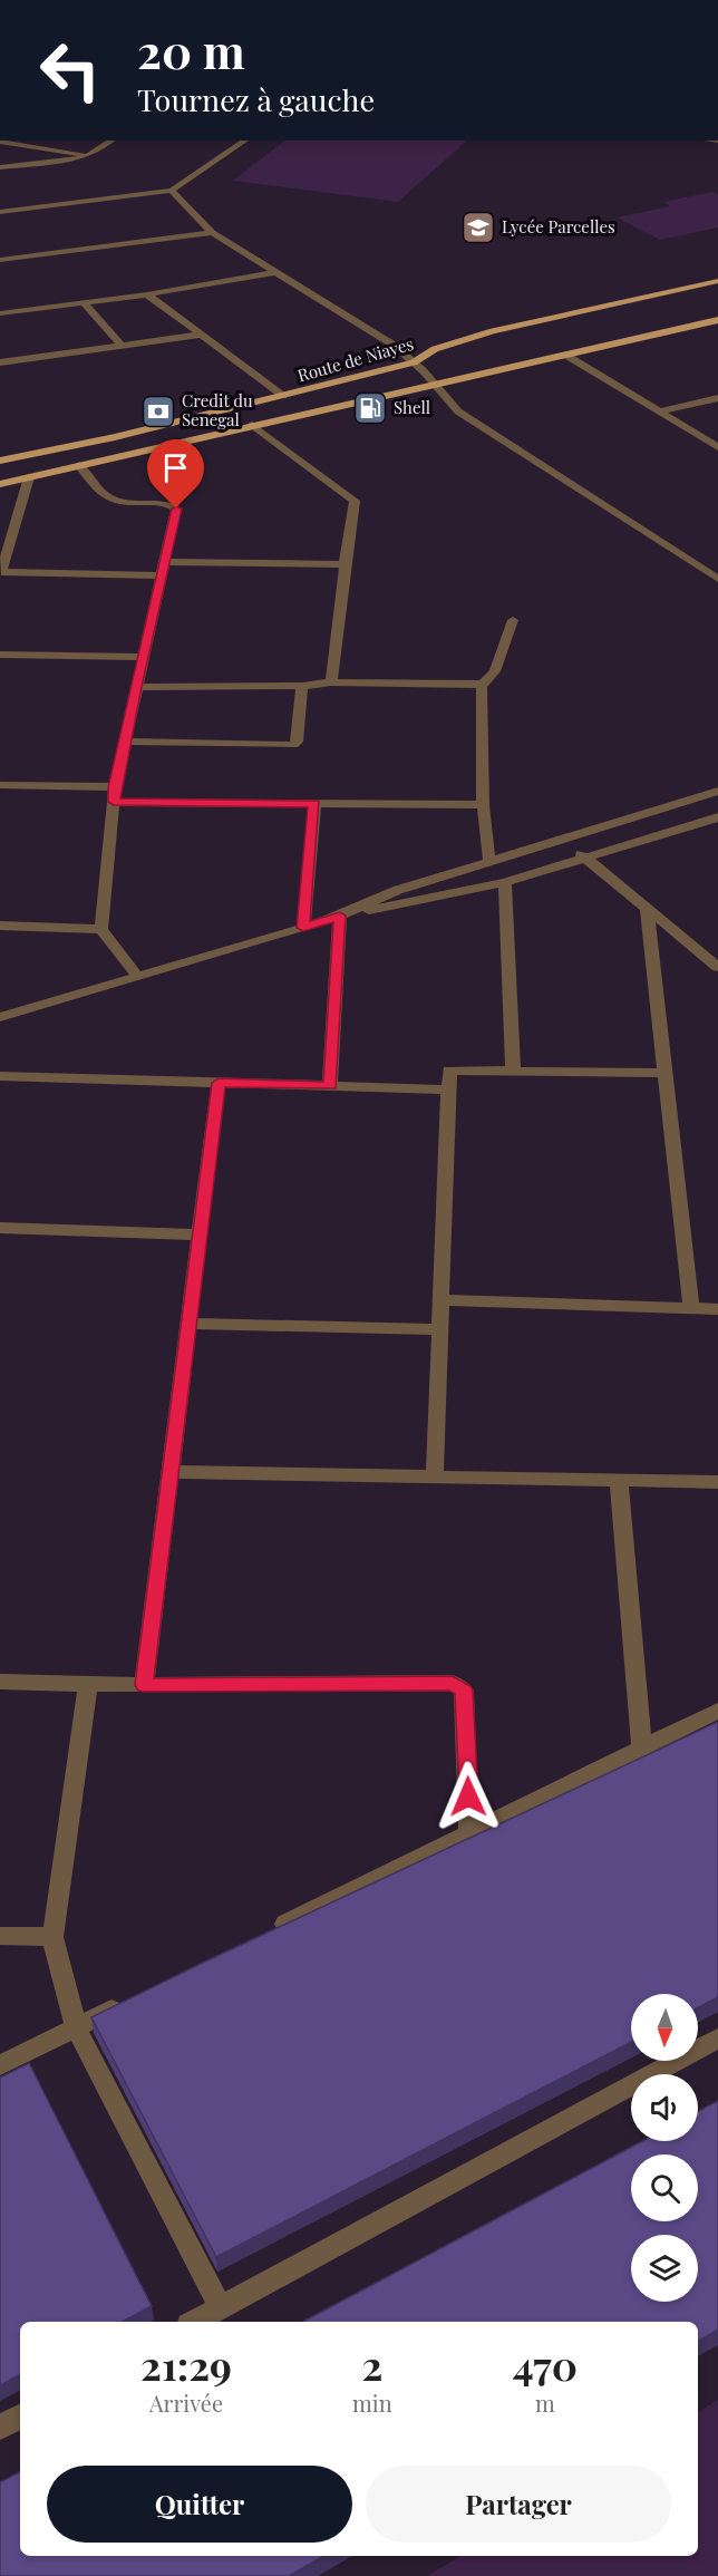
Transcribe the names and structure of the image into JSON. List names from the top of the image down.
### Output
{
  "streets": {
    "main road": ["Route de Niayes"]
  },
  "places": {
    "school or university": ["Lycée Parcelles"],
    "fuel station": ["Shell"],
    "bank": ["Credit du Senegal"]
  },
  "north": "bottom",
  "page": {
    "turn": ["20 m", "Tournez à gauche"],
    "eta": [
      "21:29",
      "Arrivée",
      "2",
      "min",
      "470",
      "m"
    ],
    "buttons": ["Quitter", "Partager"]
  }
}
